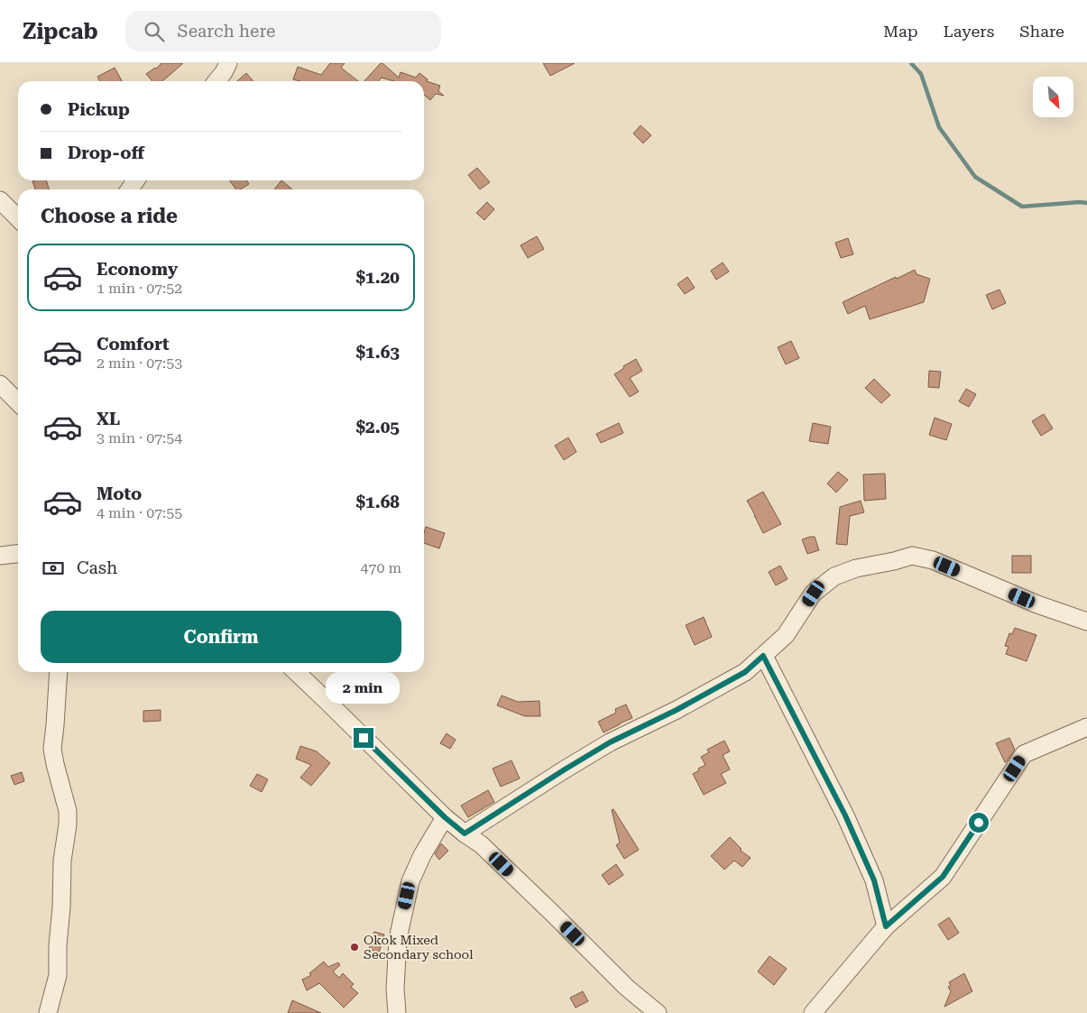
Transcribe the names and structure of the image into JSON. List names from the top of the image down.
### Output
{
  "places": ["Okok Mixed Secondary school"],
  "north": "bottom right",
  "page": {
    "header": "Zipcab",
    "search": "Search here",
    "nav": ["Map", "Layers", "Share"],
    "banner": ["Pickup", "Drop-off"],
    "heading": "Choose a ride",
    "list": [
      {
        "name": "Economy",
        "note": "1 min · 07:52",
        "value": "$1.20"
      },
      {
        "name": "Comfort",
        "note": "2 min · 07:53",
        "value": "$1.63"
      },
      {
        "name": "XL",
        "note": "3 min · 07:54",
        "value": "$2.05"
      },
      {
        "name": "Moto",
        "note": "4 min · 07:55",
        "value": "$1.68"
      }
    ],
    "pay": ["Cash", "470 m"],
    "buttons": "Confirm",
    "bubble": "2 min"
  }
}
